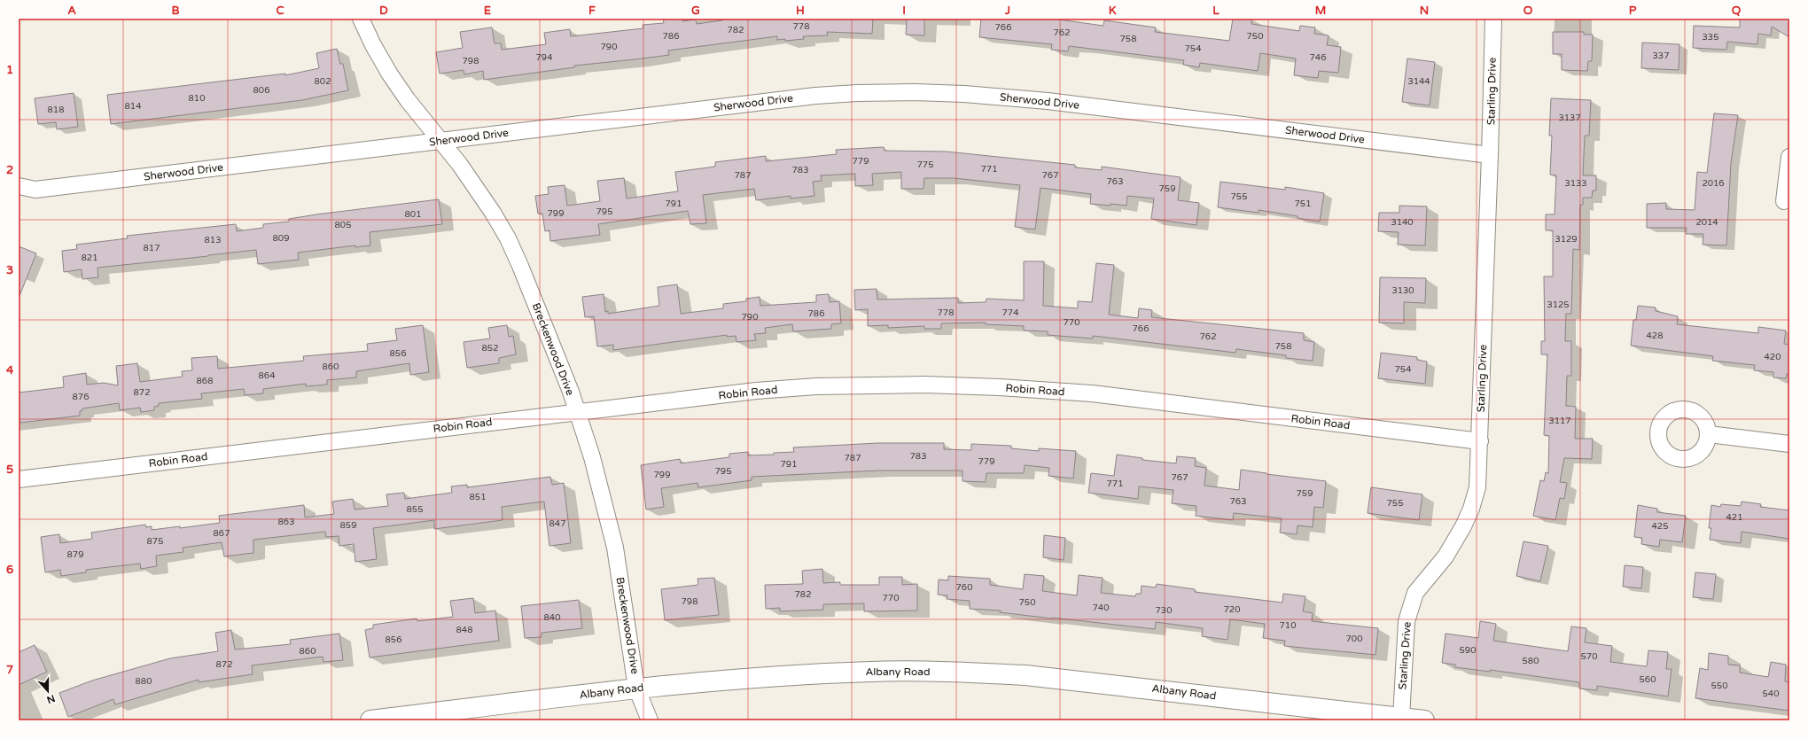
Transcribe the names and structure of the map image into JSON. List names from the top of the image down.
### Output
{
  "streets": {
    "street": [
      "Starling Drive",
      "Sherwood Drive",
      "Breckenwood Drive",
      "Robin Road",
      "Albany Road"
    ]
  },
  "crossings": [
    ["Starling Drive", "Sherwood Drive"],
    ["Starling Drive", "Robin Road"],
    ["Starling Drive", "Albany Road"],
    ["Sherwood Drive", "Breckenwood Drive"],
    ["Breckenwood Drive", "Robin Road"],
    ["Breckenwood Drive", "Albany Road"]
  ],
  "house_numbers": [
    "778",
    "766",
    "782",
    "762",
    "786",
    "750",
    "335",
    "758",
    "790",
    "754",
    "337",
    "794",
    "746",
    "798",
    "802",
    "3144",
    "806",
    "810",
    "814",
    "818",
    "3137",
    "779",
    "775",
    "771",
    "783",
    "787",
    "767",
    "763",
    "3133",
    "2016",
    "759",
    "755",
    "791",
    "751",
    "795",
    "799",
    "801",
    "3140",
    "2014",
    "805",
    "809",
    "3129",
    "813",
    "817",
    "821",
    "3130",
    "3125",
    "778",
    "774",
    "786",
    "790",
    "770",
    "766",
    "428",
    "762",
    "758",
    "852",
    "856",
    "420",
    "860",
    "754",
    "864",
    "868",
    "872",
    "876",
    "3117",
    "783",
    "787",
    "779",
    "791",
    "795",
    "799",
    "767",
    "771",
    "759",
    "851",
    "763",
    "755",
    "855",
    "421",
    "863",
    "847",
    "859",
    "425",
    "867",
    "875",
    "879",
    "760",
    "782",
    "770",
    "798",
    "750",
    "740",
    "720",
    "730",
    "840",
    "710",
    "848",
    "700",
    "856",
    "590",
    "860",
    "570",
    "580",
    "872",
    "560",
    "880",
    "550",
    "540"
  ],
  "north": "bottom",
  "grid": {
    "columns": [
      "A",
      "B",
      "C",
      "D",
      "E",
      "F",
      "G",
      "H",
      "I",
      "J",
      "K",
      "L",
      "M",
      "N",
      "O",
      "P",
      "Q"
    ],
    "rows": [
      "1",
      "2",
      "3",
      "4",
      "5",
      "6",
      "7"
    ]
  }
}
